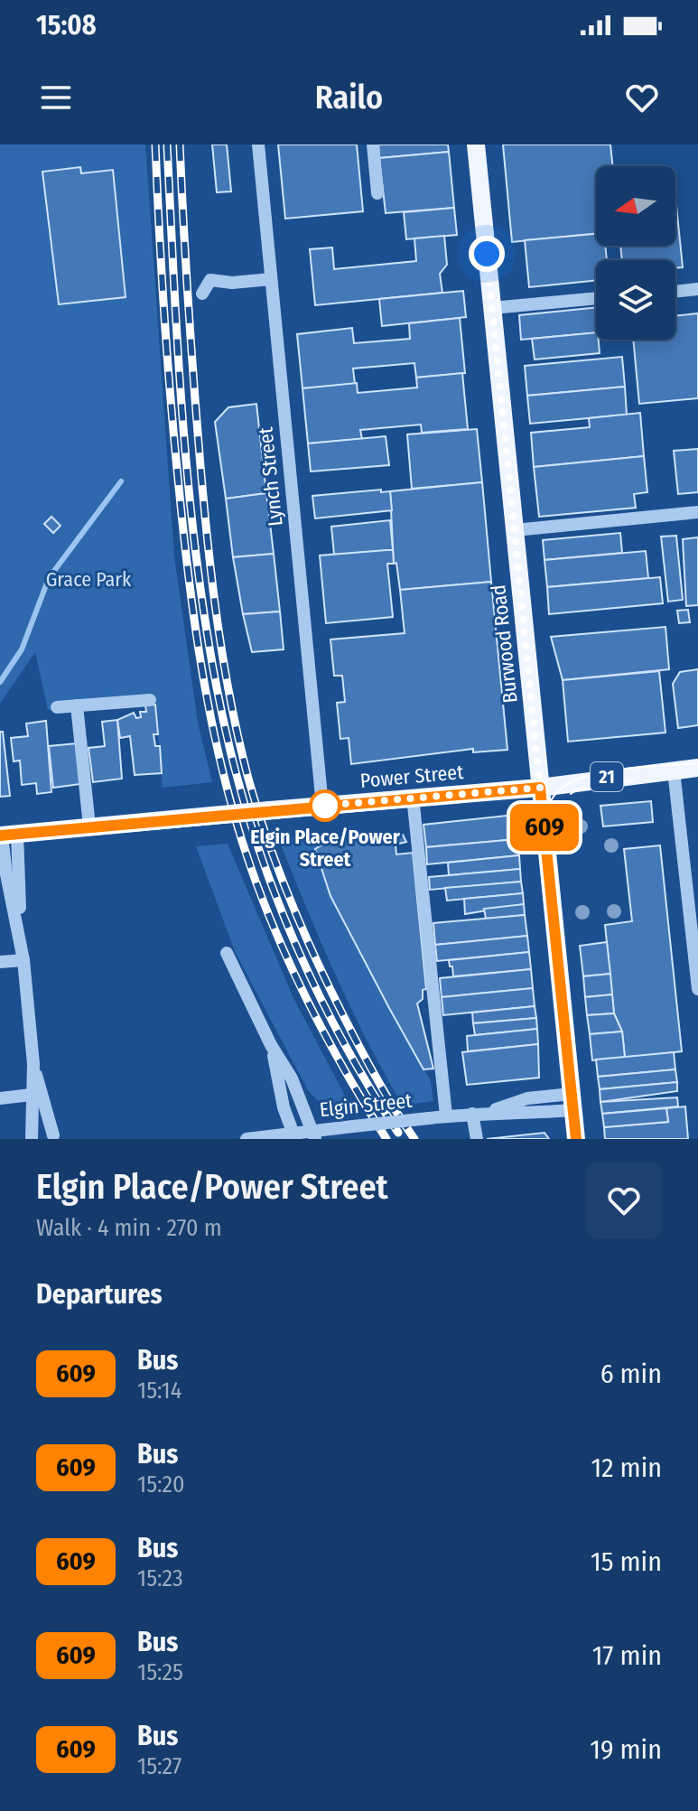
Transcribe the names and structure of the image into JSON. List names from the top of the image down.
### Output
{
  "streets": {
    "main road": ["Burwood Road", "Power Street", "21"],
    "street": ["Lynch Street", "Elgin Street"]
  },
  "crossings": [
    ["Lynch Street", "Power Street"],
    ["Burwood Road", "Power Street"],
    ["Burwood Road", "Elgin Street"]
  ],
  "parks": ["Grace Park"],
  "places": ["Elgin Place/Power Street"],
  "lines": ["bus line 609"],
  "north": "left",
  "page": {
    "status": "15:08",
    "header": "Railo",
    "on_map": "609",
    "heading": [
      ["Elgin Place/Power Street", "Walk · 4 min · 270 m"],
      "Departures"
    ],
    "list": [
      {
        "mark": "609",
        "name": "Bus",
        "note": "15:14",
        "value": "6 min"
      },
      {
        "mark": "609",
        "name": "Bus",
        "note": "15:20",
        "value": "12 min"
      },
      {
        "mark": "609",
        "name": "Bus",
        "note": "15:23",
        "value": "15 min"
      },
      {
        "mark": "609",
        "name": "Bus",
        "note": "15:25",
        "value": "17 min"
      },
      {
        "mark": "609",
        "name": "Bus",
        "note": "15:27",
        "value": "19 min"
      }
    ]
  }
}
